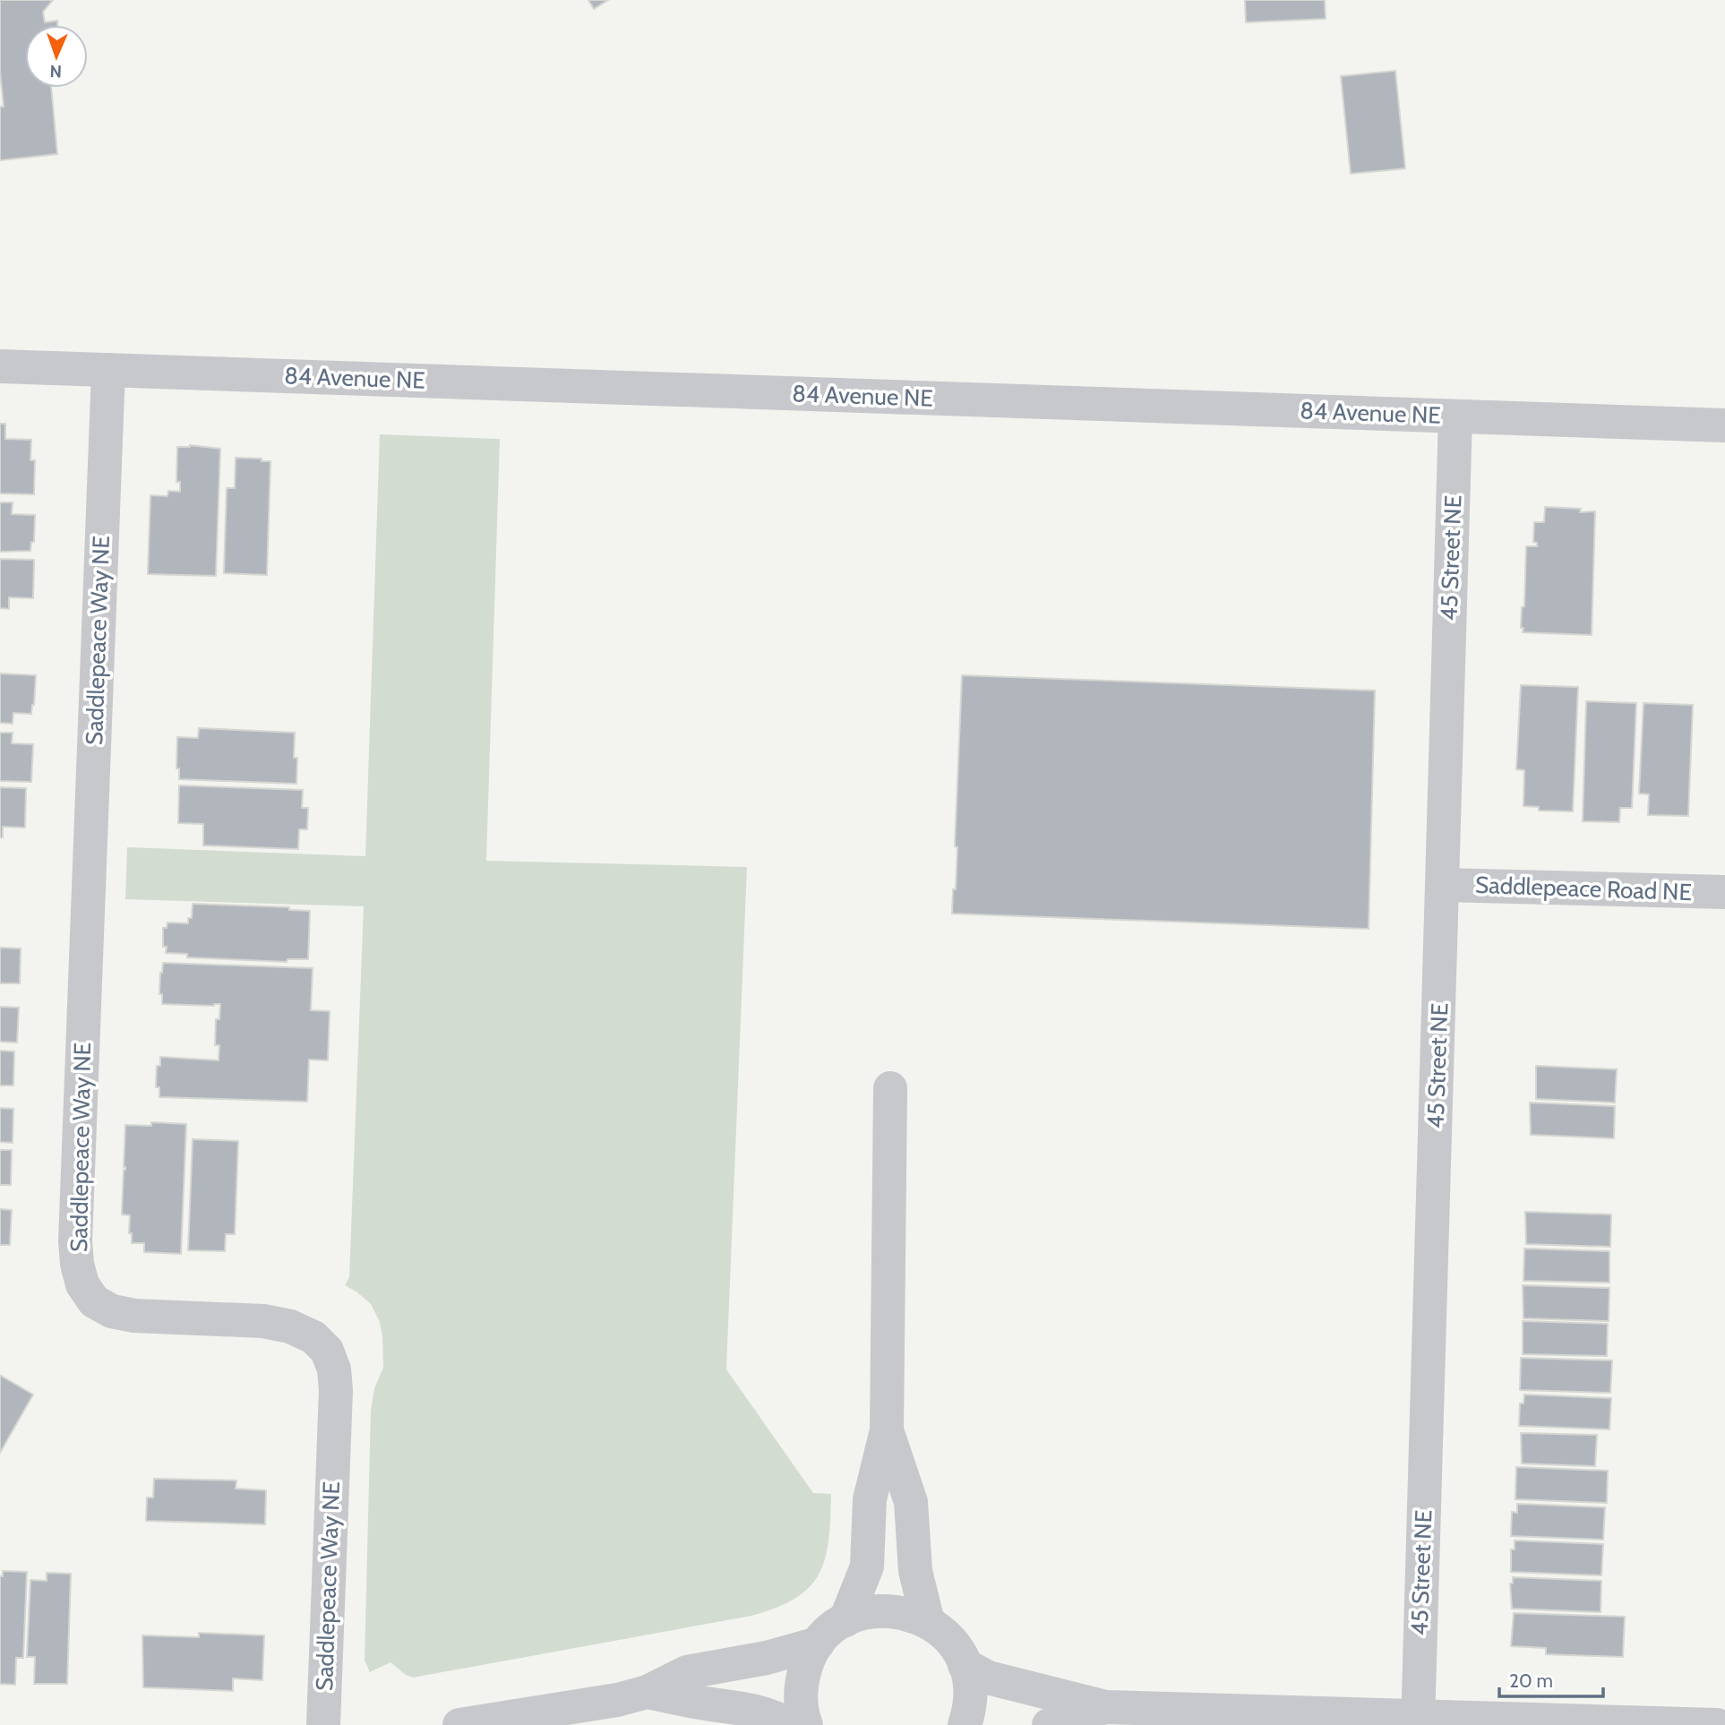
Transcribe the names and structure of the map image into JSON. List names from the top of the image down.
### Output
{
  "streets": {
    "street": [
      "84 Avenue NE",
      "45 Street NE",
      "Saddlepeace Way NE",
      "Saddlepeace Road NE"
    ]
  },
  "crossings": [
    ["84 Avenue NE", "45 Street NE"],
    ["84 Avenue NE", "Saddlepeace Way NE"],
    ["45 Street NE", "Saddlepeace Road NE"]
  ],
  "scale_bar": "20 m",
  "north": "bottom"
}
